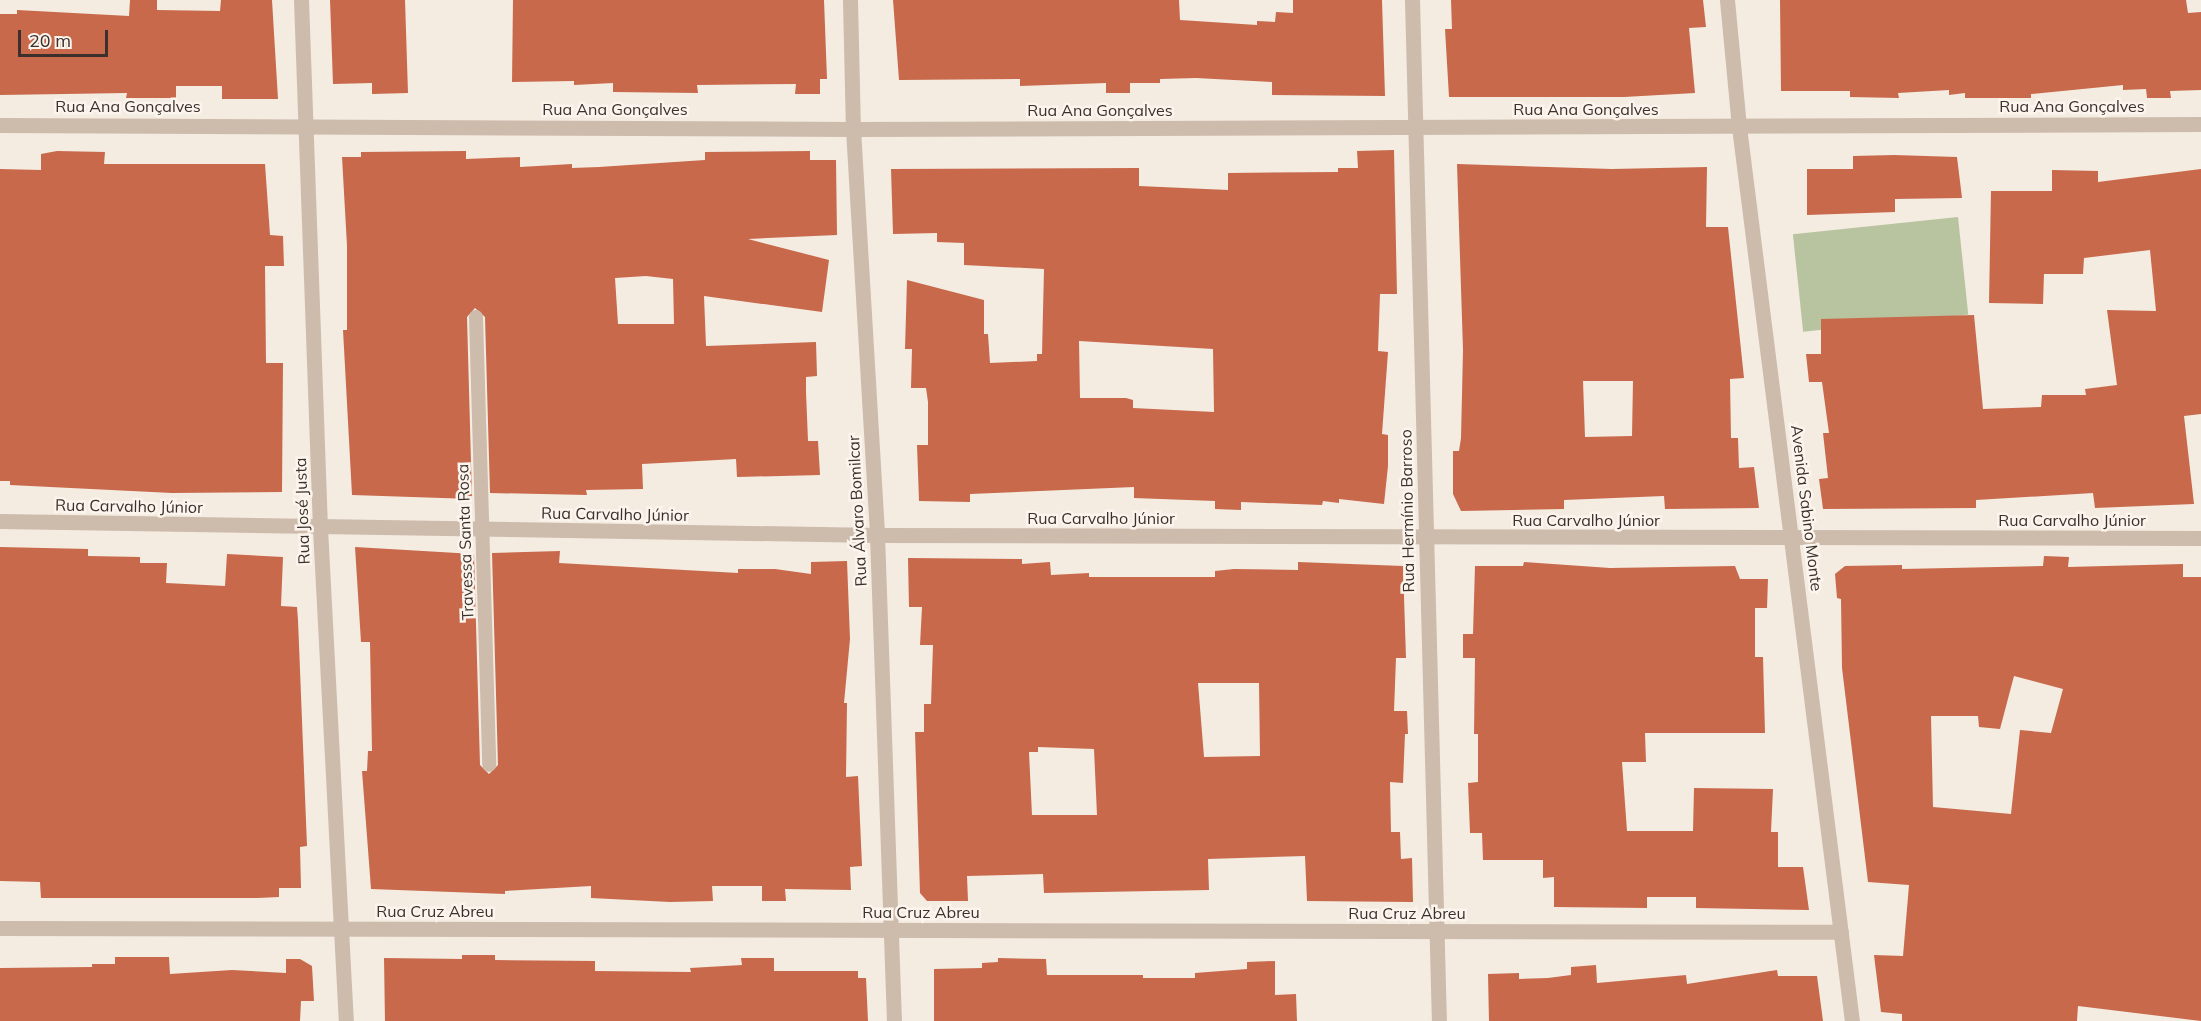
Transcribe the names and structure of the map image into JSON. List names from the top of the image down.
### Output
{
  "streets": {
    "street": [
      "Rua Ana Gonçalves",
      "Rua Carvalho Júnior",
      "Avenida Sabino Monte",
      "Rua José Justa",
      "Rua Álvaro Bomilcar",
      "Rua Hermínio Barroso",
      "Rua Cruz Abreu"
    ],
    "lane": ["Travessa Santa Rosa"]
  },
  "crossings": [
    ["Rua Ana Gonçalves", "Avenida Sabino Monte"],
    ["Rua Ana Gonçalves", "Rua José Justa"],
    ["Rua Ana Gonçalves", "Rua Álvaro Bomilcar"],
    ["Rua Ana Gonçalves", "Rua Hermínio Barroso"],
    ["Rua Carvalho Júnior", "Avenida Sabino Monte"],
    ["Rua Carvalho Júnior", "Rua José Justa"],
    ["Rua Carvalho Júnior", "Rua Álvaro Bomilcar"],
    ["Rua Carvalho Júnior", "Rua Hermínio Barroso"],
    ["Rua Carvalho Júnior", "Travessa Santa Rosa"],
    ["Avenida Sabino Monte", "Rua Cruz Abreu"],
    ["Rua José Justa", "Rua Cruz Abreu"],
    ["Rua Álvaro Bomilcar", "Rua Cruz Abreu"],
    ["Rua Hermínio Barroso", "Rua Cruz Abreu"]
  ],
  "scale_bar": "20 m"
}
